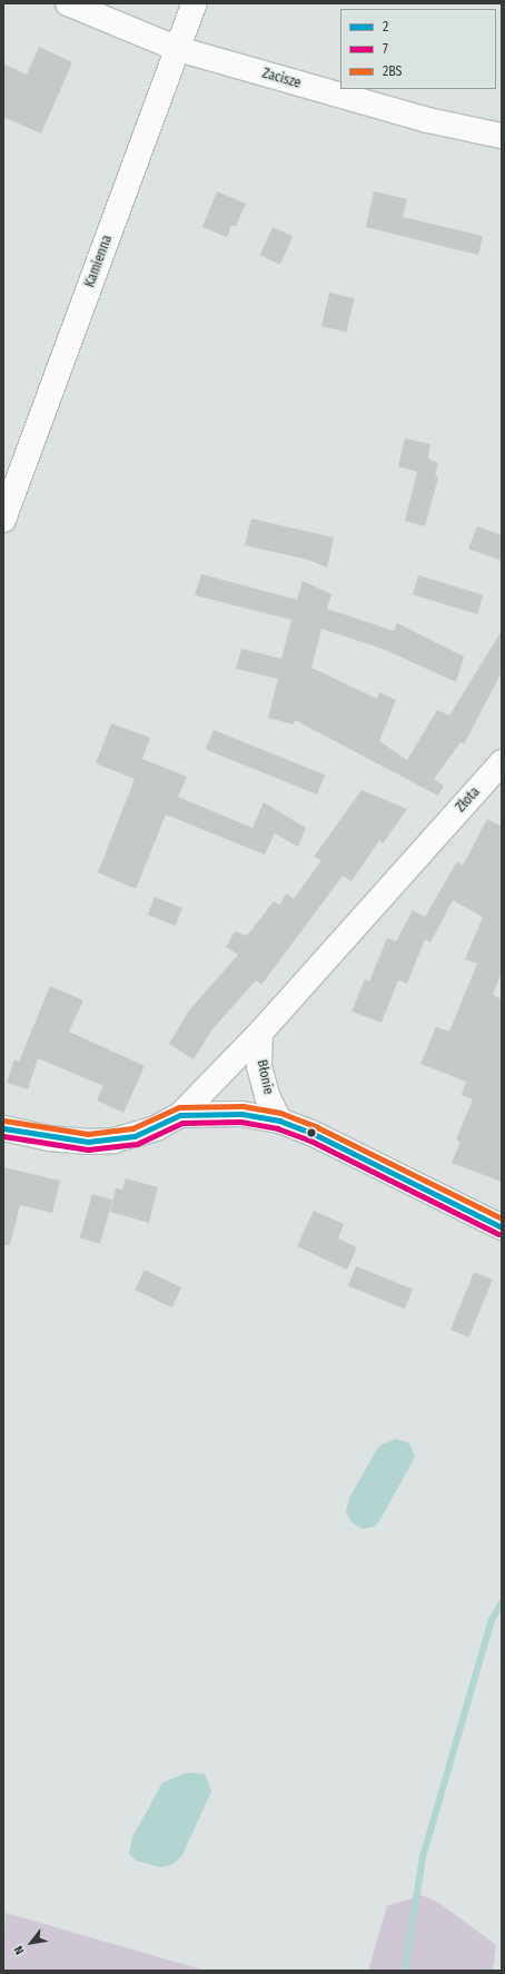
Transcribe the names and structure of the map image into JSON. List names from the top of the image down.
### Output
{
  "streets": {
    "street": [
      "Zacisze",
      "Kamienna",
      "Złota",
      "Błonie"
    ]
  },
  "crossings": [
    ["Zacisze", "Kamienna"],
    ["Złota", "Błonie"]
  ],
  "lines": ["transit line 2BS", "transit line 2", "transit line 7"],
  "legend": ["2", "7", "2BS"],
  "north": "bottom left"
}
